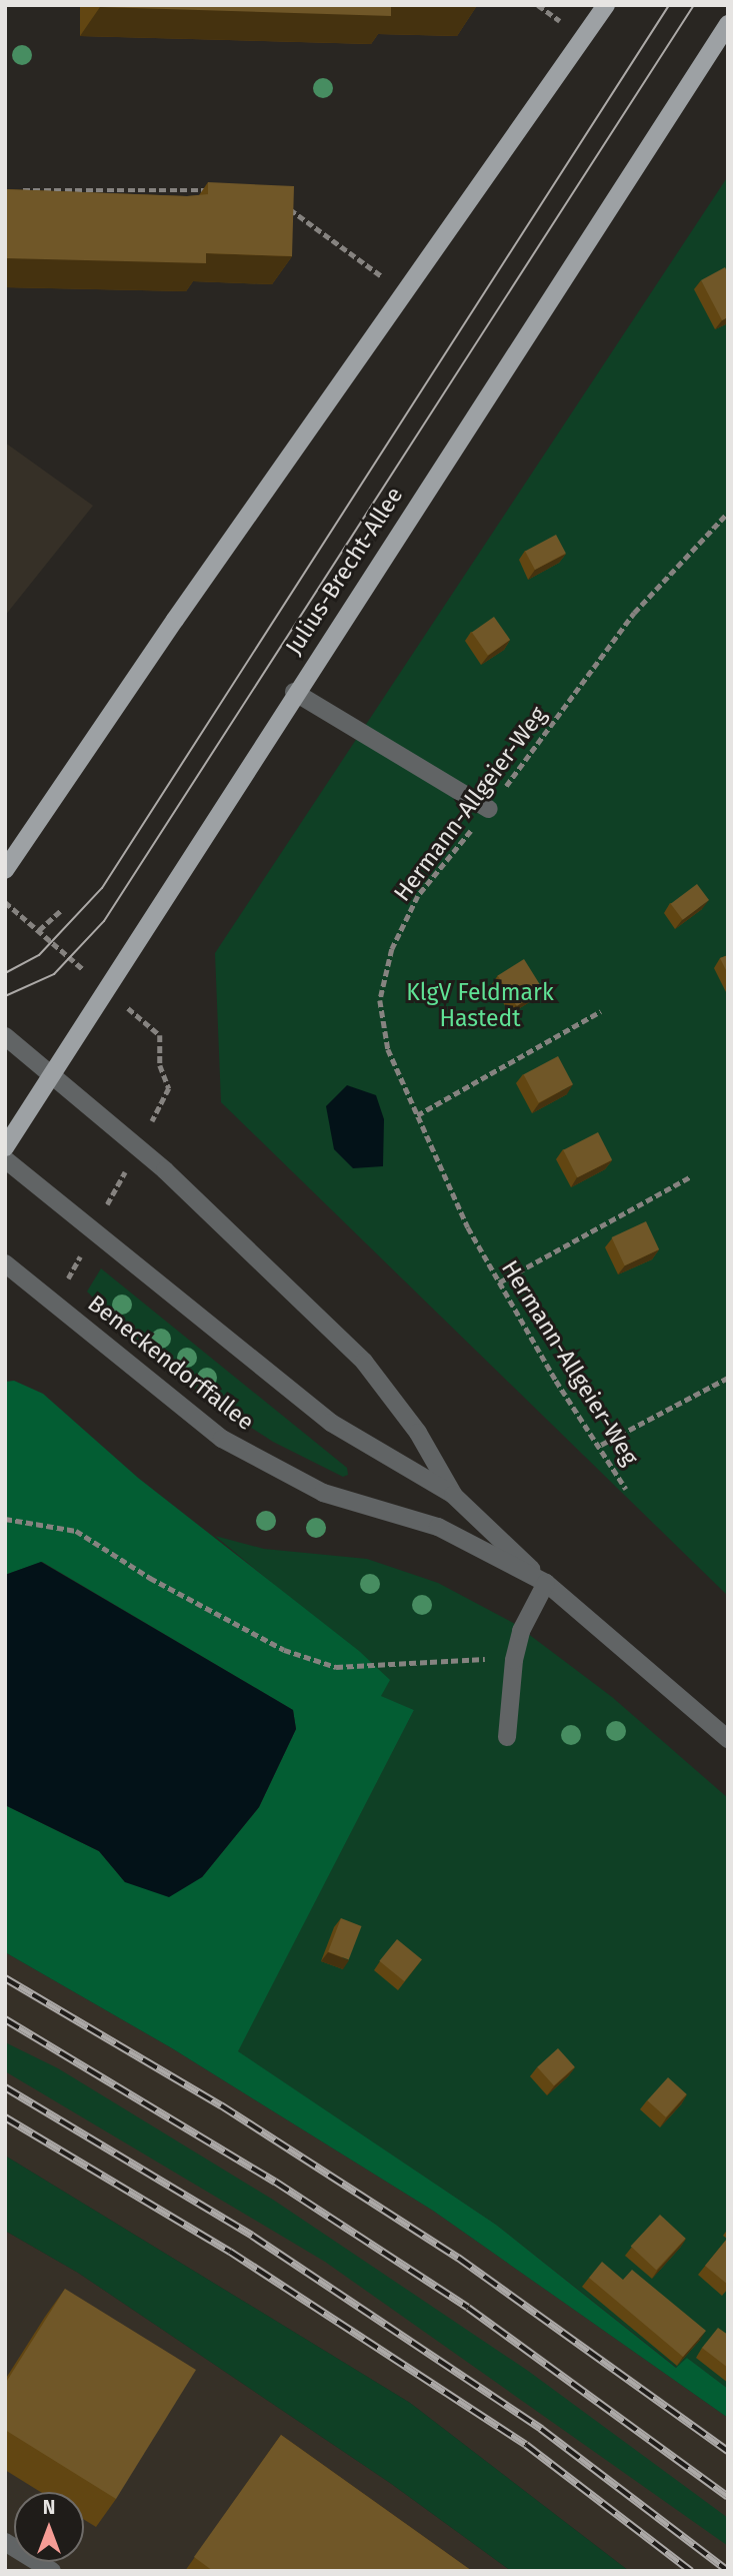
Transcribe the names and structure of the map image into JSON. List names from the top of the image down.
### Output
{
  "streets": {
    "main road": ["Julius-Brecht-Allee"],
    "street": ["Beneckendorffallee"],
    "path": ["Hermann-Allgeier-Weg"]
  },
  "crossings": [
    ["Julius-Brecht-Allee", "Beneckendorffallee"]
  ],
  "parks": ["KlgV Feldmark Hastedt"],
  "north": "top"
}
